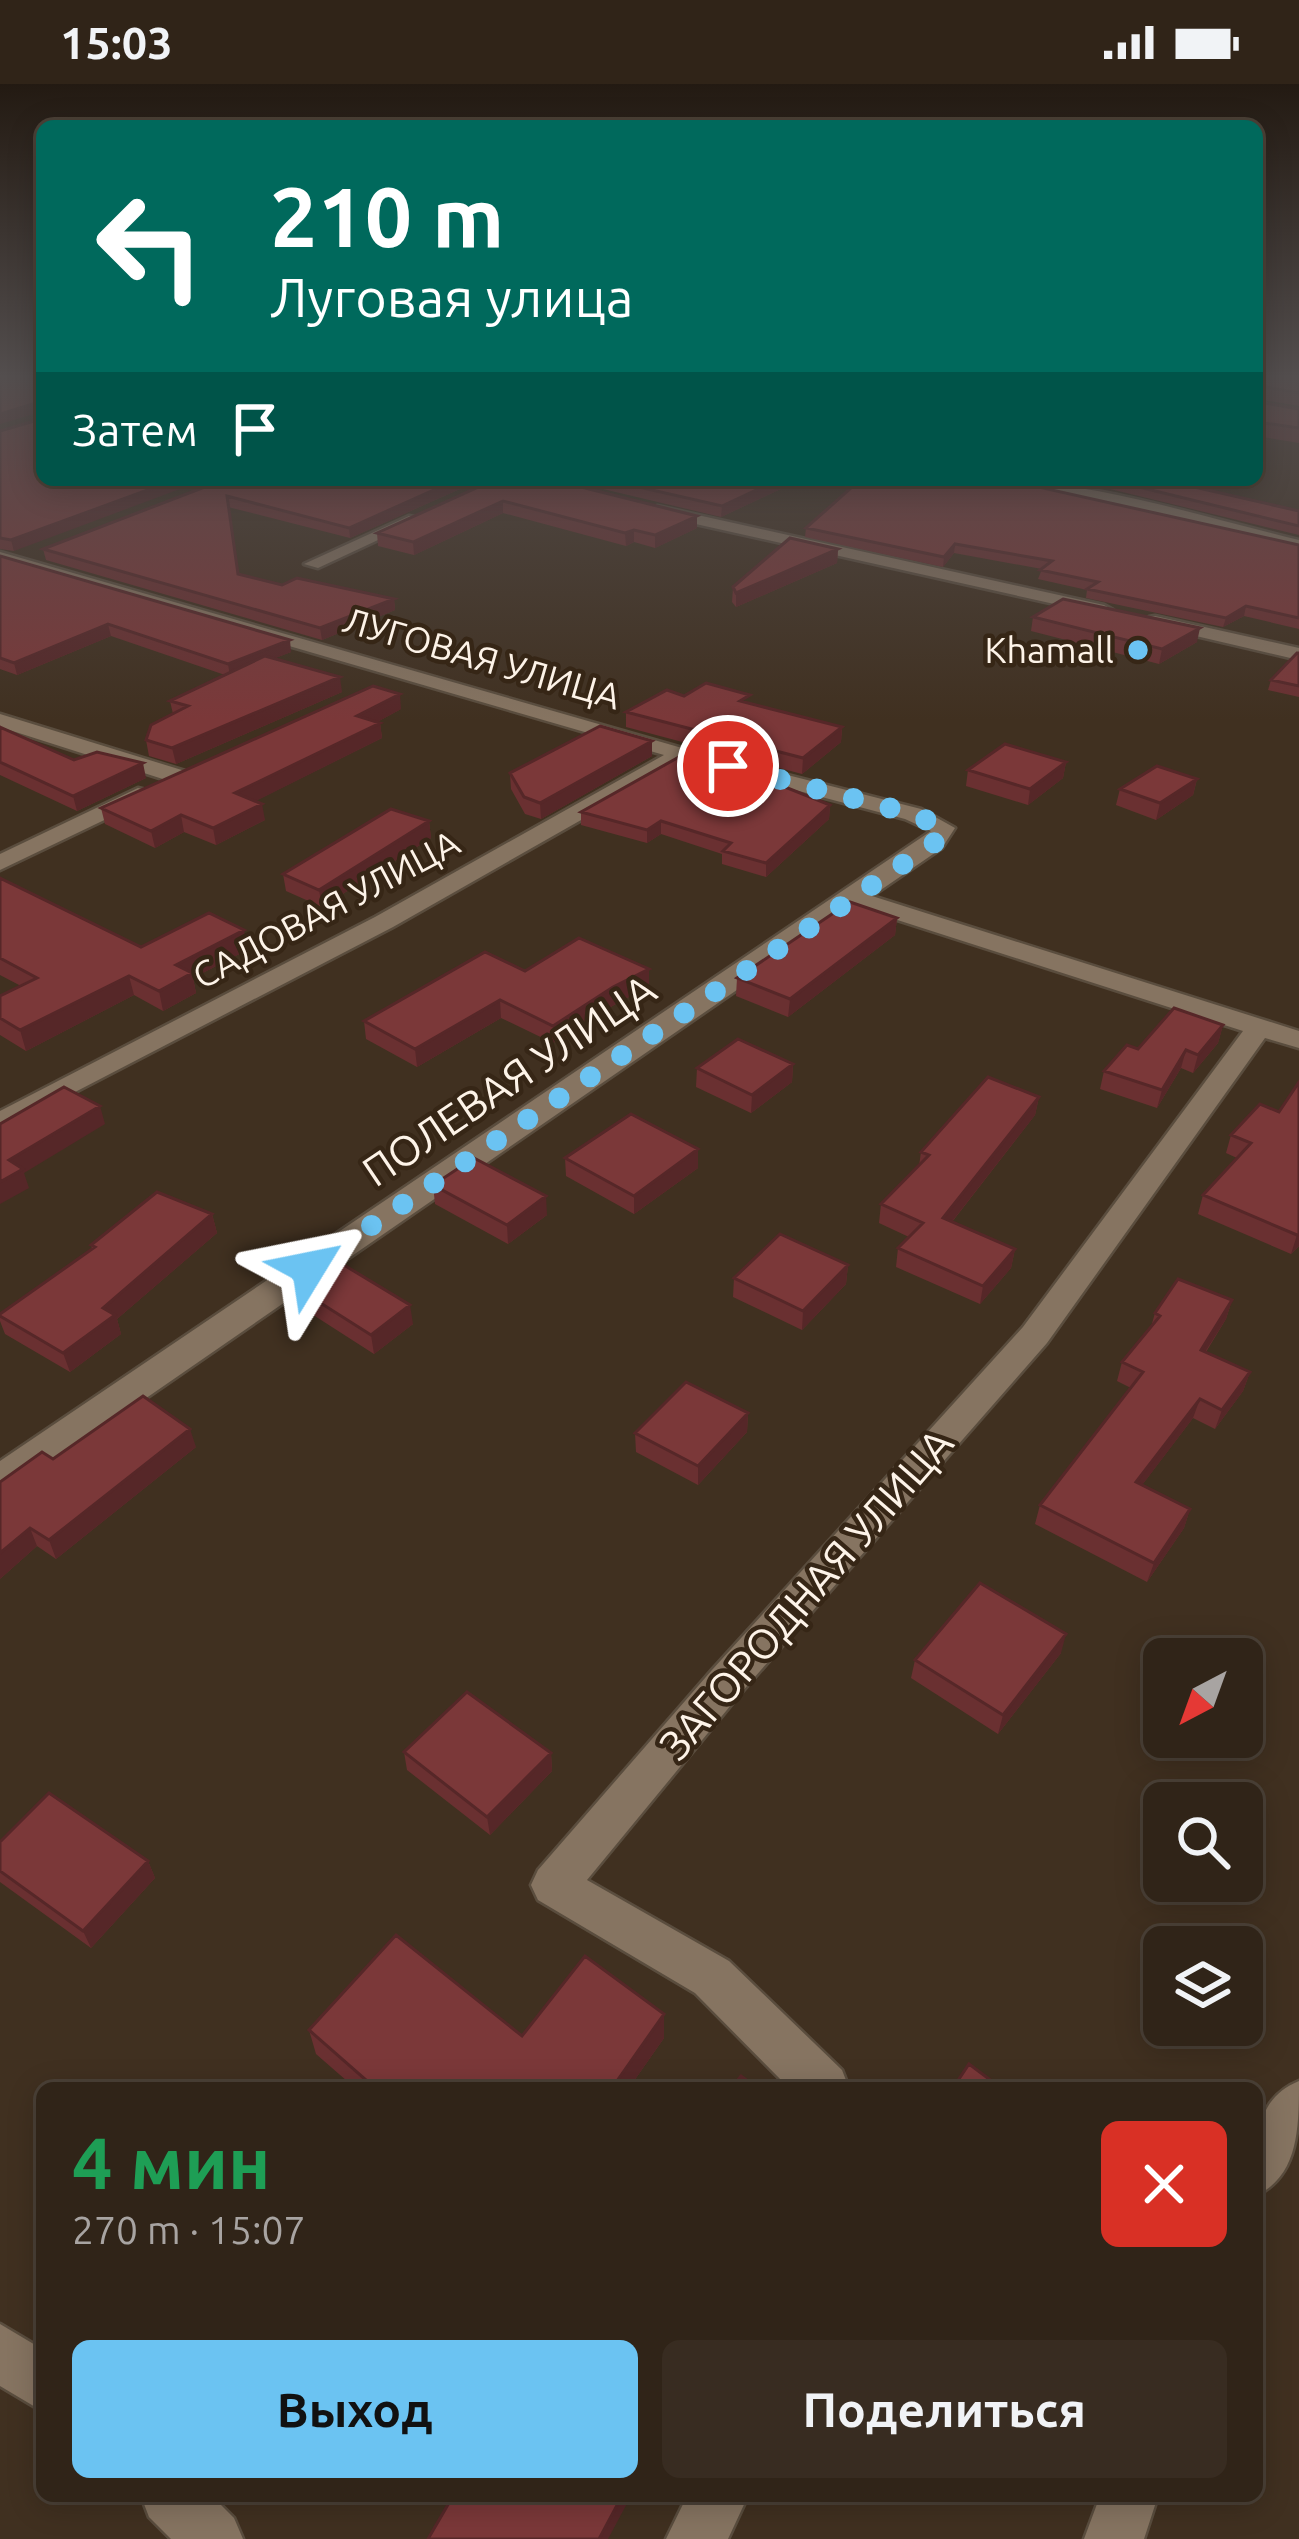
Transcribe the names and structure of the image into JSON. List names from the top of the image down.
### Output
{
  "streets": {
    "street": [
      "ЛУГОВАЯ УЛИЦА",
      "САДОВАЯ УЛИЦА",
      "ПОЛЕВАЯ УЛИЦА",
      "ЗАГОРОДНАЯ УЛИЦА"
    ]
  },
  "crossings": [
    ["ЛУГОВАЯ УЛИЦА", "САДОВАЯ УЛИЦА"],
    ["ЛУГОВАЯ УЛИЦА", "ПОЛЕВАЯ УЛИЦА"]
  ],
  "places": ["Khamall"],
  "north": "bottom left",
  "page": {
    "status": "15:03",
    "turn": ["210 m", "Луговая улица"],
    "then": "Затем",
    "heading": ["4 мин", "270 m · 15:07"],
    "buttons": ["Выход", "Поделиться"]
  }
}
